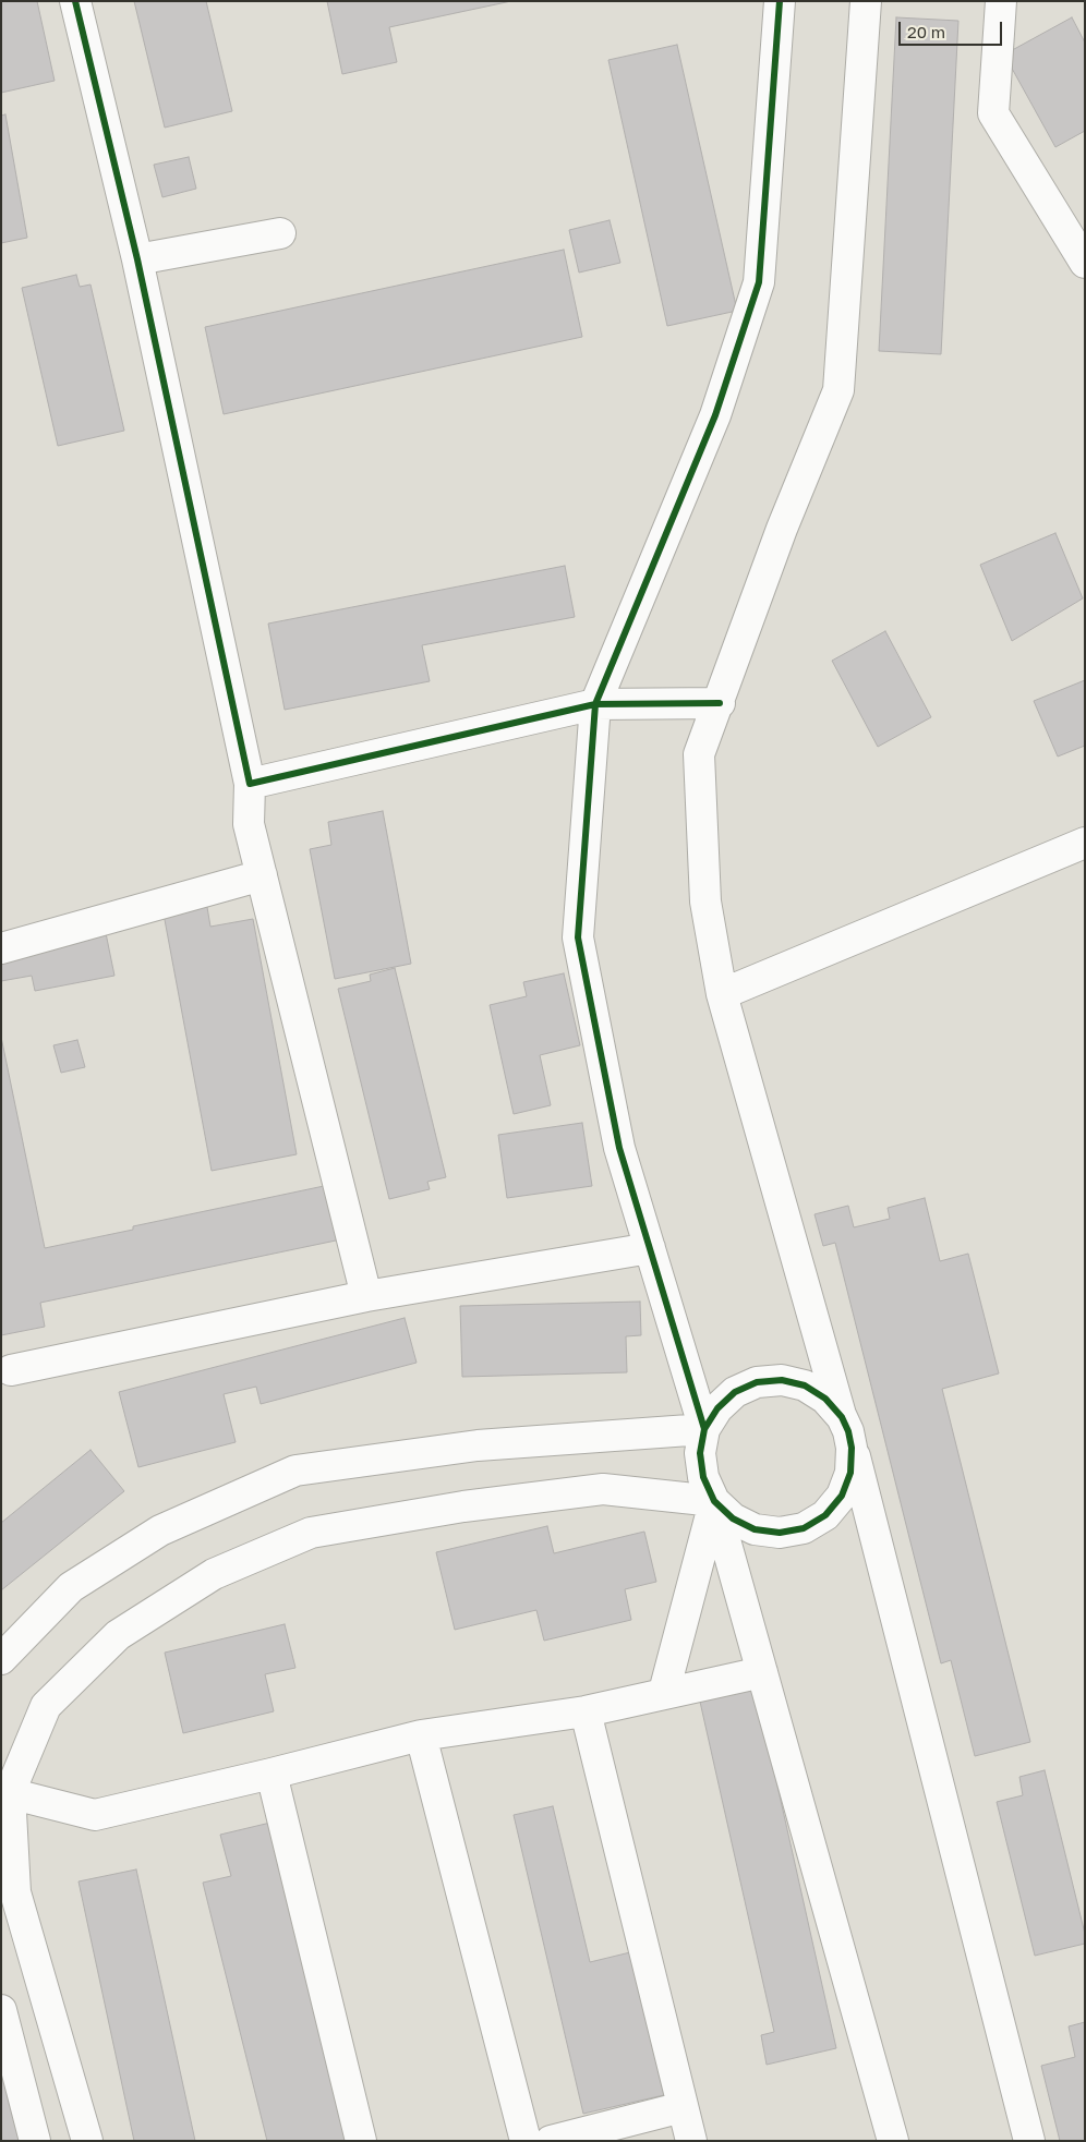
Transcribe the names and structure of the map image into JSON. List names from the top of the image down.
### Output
{
  "scale_bar": "20 m"
}
